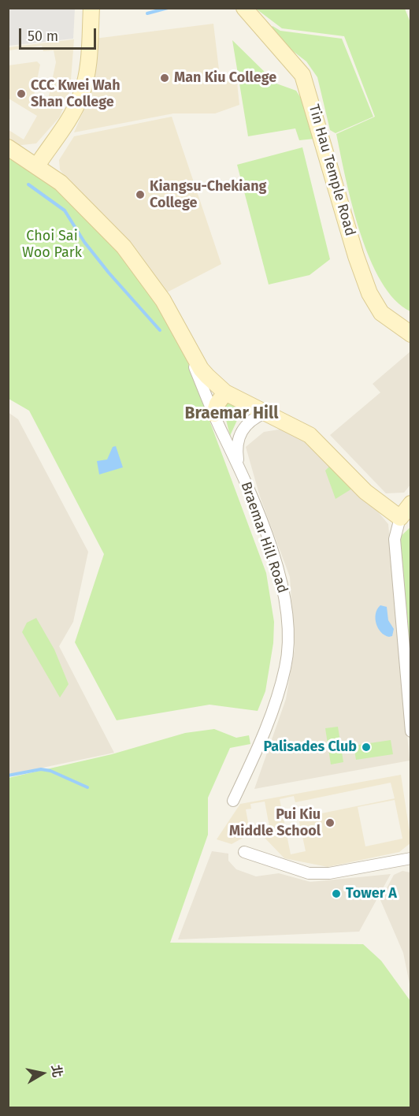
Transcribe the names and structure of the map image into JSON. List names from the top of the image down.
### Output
{
  "streets": {
    "street": ["Tin Hau Temple Road", "Braemar Hill Road"]
  },
  "districts": ["Braemar Hill"],
  "parks": ["Choi Sai Woo Park"],
  "places": [
    "Man Kiu College",
    "CCC Kwei Wah Shan College",
    "Kiangsu-Chekiang College",
    "Palisades Club",
    "Pui Kiu Middle School",
    "Tower A"
  ],
  "scale_bar": "50 m",
  "north": "right"
}
